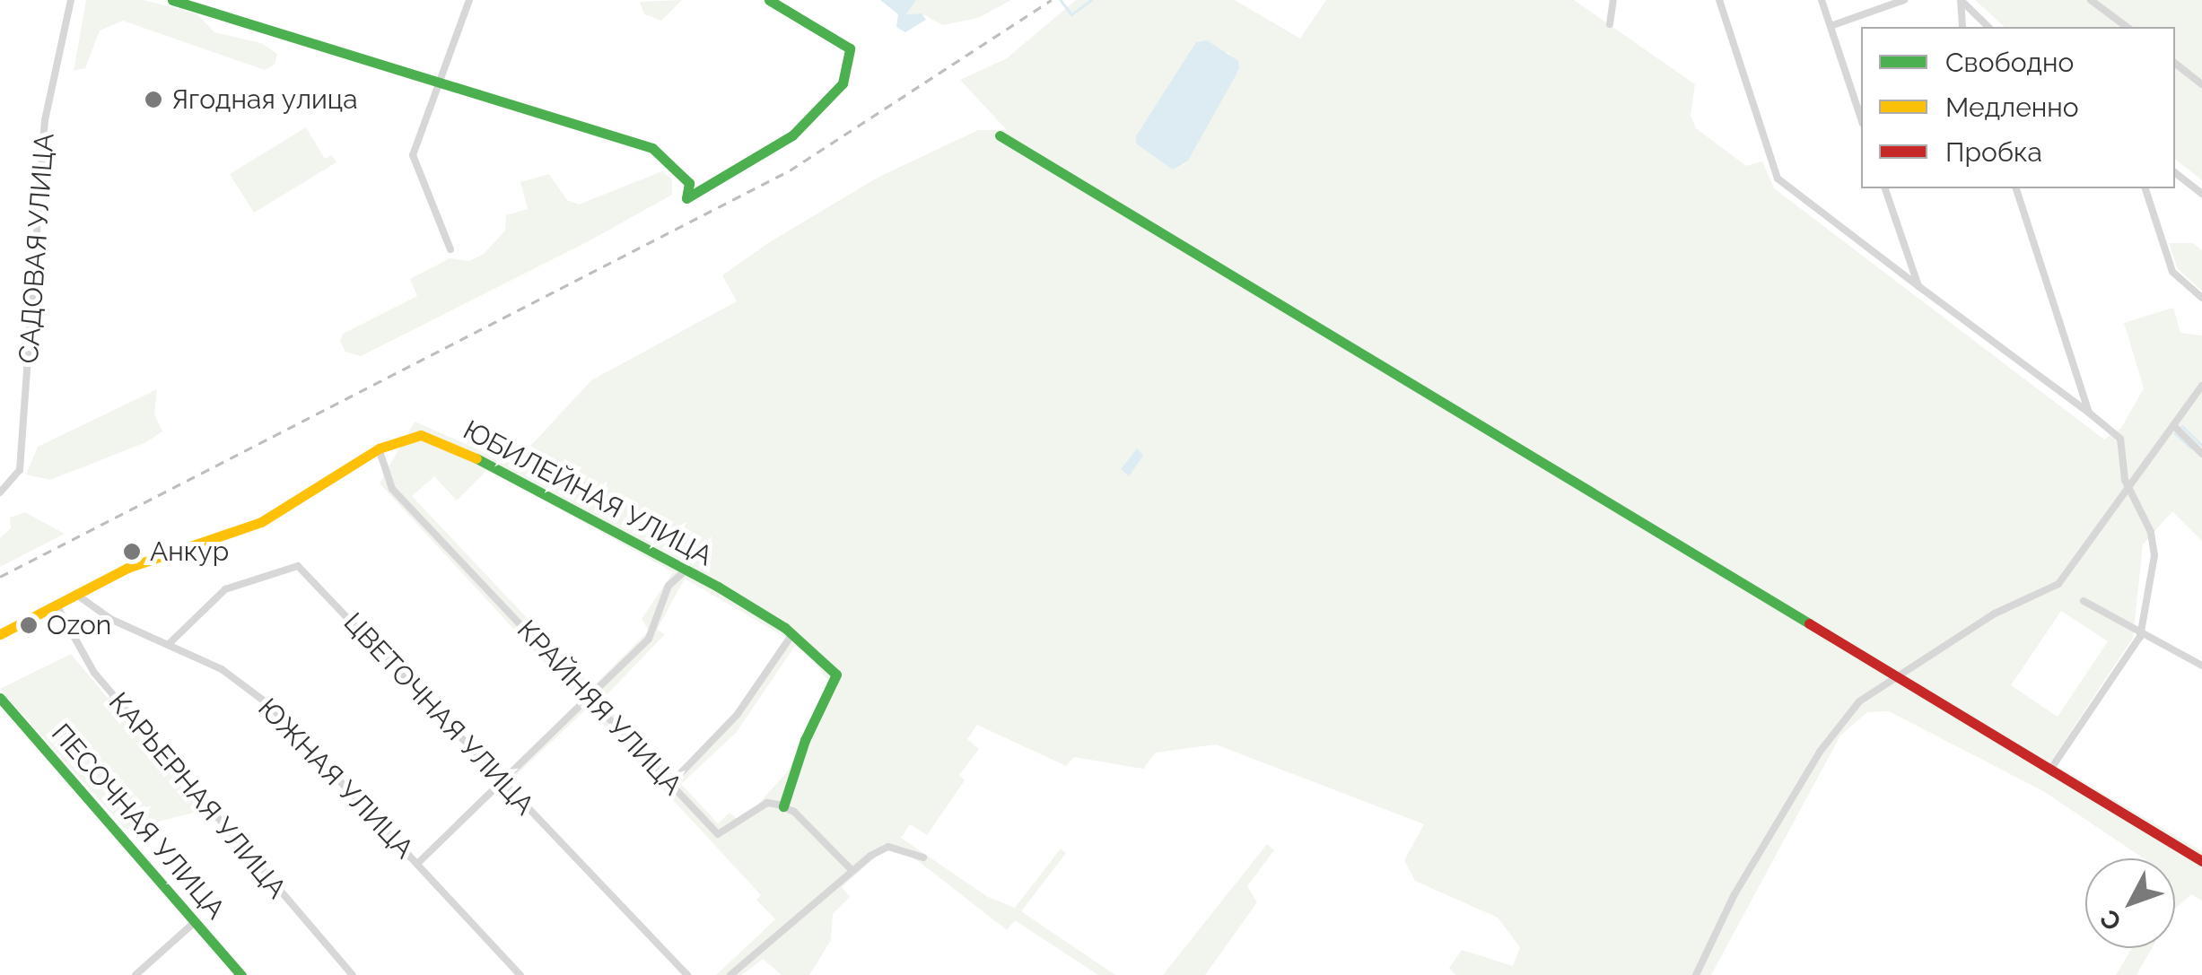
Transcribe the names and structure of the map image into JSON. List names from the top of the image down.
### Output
{
  "streets": {
    "street": [
      "САДОВАЯ УЛИЦА",
      "ЮБИЛЕЙНАЯ УЛИЦА",
      "КРАЙНЯЯ УЛИЦА",
      "ЦВЕТОЧНАЯ УЛИЦА",
      "ЮЖНАЯ УЛИЦА",
      "КАРЬЕРНАЯ УЛИЦА",
      "ПЕСОЧНАЯ УЛИЦА"
    ]
  },
  "crossings": [
    ["ЮБИЛЕЙНАЯ УЛИЦА", "КРАЙНЯЯ УЛИЦА"],
    ["ЮБИЛЕЙНАЯ УЛИЦА", "ЮЖНАЯ УЛИЦА"],
    ["ЮБИЛЕЙНАЯ УЛИЦА", "КАРЬЕРНАЯ УЛИЦА"],
    ["ЦВЕТОЧНАЯ УЛИЦА", "ЮЖНАЯ УЛИЦА"]
  ],
  "places": ["Ягодная улица", "Анкур", "Ozon"],
  "legend": ["Свободно", "Медленно", "Пробка"],
  "north": "bottom left"
}
